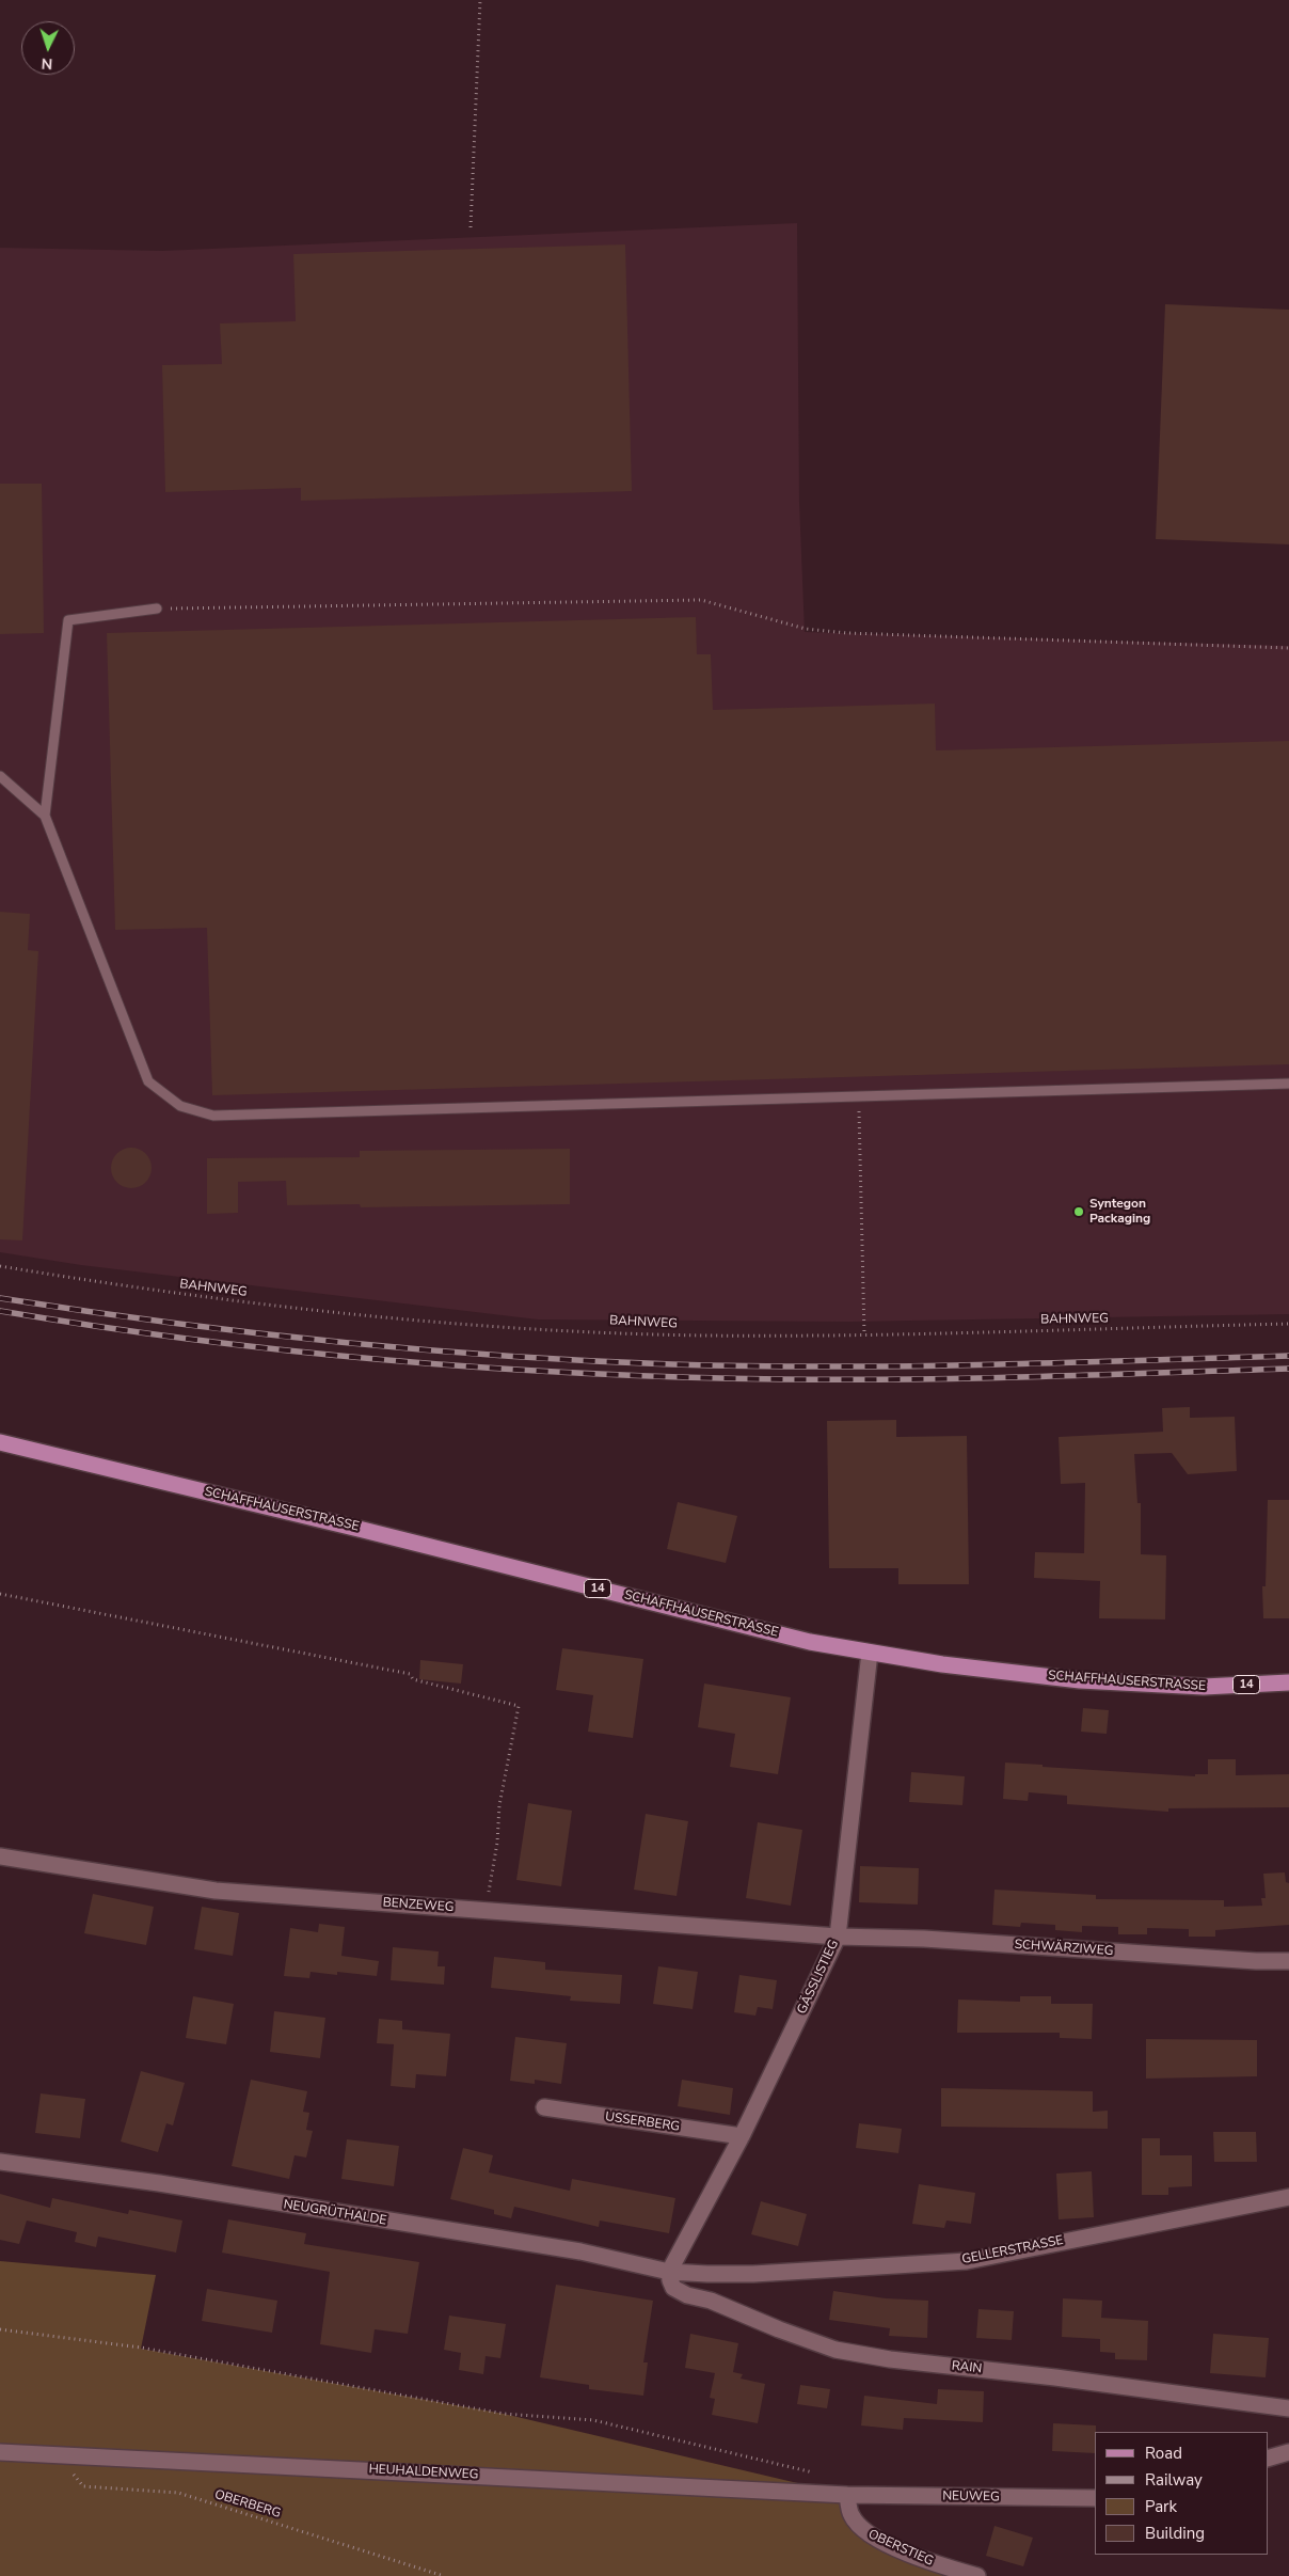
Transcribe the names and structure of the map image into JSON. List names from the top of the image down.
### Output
{
  "streets": {
    "main road": ["SCHAFFHAUSERSTRASSE", "14"],
    "street": [
      "BENZEWEG",
      "SCHWÄRZIWEG",
      "GÄSSLISTIEG",
      "USSERBERG",
      "NEUGRÜTHALDE",
      "GELLERSTRASSE",
      "RAIN",
      "HEUHALDENWEG",
      "NEUWEG",
      "OBERSTIEG"
    ],
    "path": ["BAHNWEG", "OBERBERG"]
  },
  "crossings": [
    ["SCHAFFHAUSERSTRASSE", "GÄSSLISTIEG"],
    ["BENZEWEG", "SCHWÄRZIWEG"],
    ["BENZEWEG", "GÄSSLISTIEG"],
    ["SCHWÄRZIWEG", "GÄSSLISTIEG"],
    ["GÄSSLISTIEG", "USSERBERG"],
    ["GÄSSLISTIEG", "NEUGRÜTHALDE"],
    ["GÄSSLISTIEG", "GELLERSTRASSE"],
    ["GÄSSLISTIEG", "RAIN"],
    ["NEUGRÜTHALDE", "GELLERSTRASSE"],
    ["NEUGRÜTHALDE", "RAIN"],
    ["GELLERSTRASSE", "RAIN"],
    ["HEUHALDENWEG", "NEUWEG"],
    ["HEUHALDENWEG", "OBERBERG"],
    ["HEUHALDENWEG", "OBERSTIEG"],
    ["NEUWEG", "OBERSTIEG"]
  ],
  "places": ["Syntegon Packaging"],
  "legend": [
    "Road",
    "Railway",
    "Park",
    "Building"
  ],
  "north": "bottom"
}
